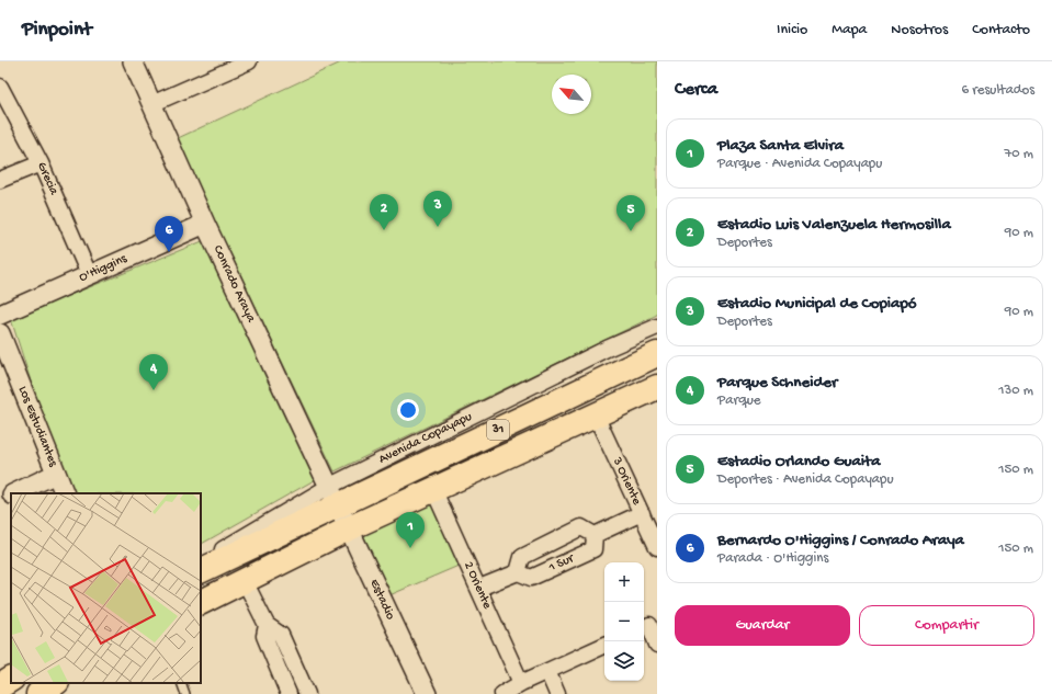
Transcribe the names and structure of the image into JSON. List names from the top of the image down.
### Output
{
  "streets": {
    "highway": ["31", "Avenida Copayapu"],
    "street": [
      "Grecia",
      "O'Higgins",
      "Conrado Araya",
      "Los Estudiantes",
      "3 Oriente",
      "1 Sur",
      "2 Oriente",
      "Estadio"
    ]
  },
  "crossings": [
    ["Grecia", "O'Higgins"],
    ["O'Higgins", "Conrado Araya"],
    ["Conrado Araya", "Avenida Copayapu"],
    ["Conrado Araya", "Estadio"],
    ["31", "3 Oriente"],
    ["31", "2 Oriente"],
    ["31", "Estadio"],
    ["Avenida Copayapu", "Estadio"],
    ["1 Sur", "2 Oriente"]
  ],
  "north": "top left",
  "page": {
    "header": "Pinpoint",
    "nav": [
      "Inicio",
      "Mapa",
      "Nosotros",
      "Contacto"
    ],
    "heading": ["Cerca", "6 resultados"],
    "list": [
      {
        "mark": "1",
        "name": "Plaza Santa Elvira",
        "note": "Parque · Avenida Copayapu",
        "value": "70 m"
      },
      {
        "mark": "2",
        "name": "Estadio Luis Valenzuela Hermosilla",
        "note": "Deportes",
        "value": "90 m"
      },
      {
        "mark": "3",
        "name": "Estadio Municipal de Copiapó",
        "note": "Deportes",
        "value": "90 m"
      },
      {
        "mark": "4",
        "name": "Parque Schneider",
        "note": "Parque",
        "value": "130 m"
      },
      {
        "mark": "5",
        "name": "Estadio Orlando Guaita",
        "note": "Deportes · Avenida Copayapu",
        "value": "150 m"
      },
      {
        "mark": "6",
        "name": "Bernardo O'Higgins / Conrado Araya",
        "note": "Parada · O'Higgins",
        "value": "150 m"
      }
    ],
    "pins": [
      "3",
      "2",
      "5",
      "6",
      "4",
      "1"
    ],
    "map_buttons": ["+", "−"],
    "buttons": ["Guardar", "Compartir"]
  }
}
